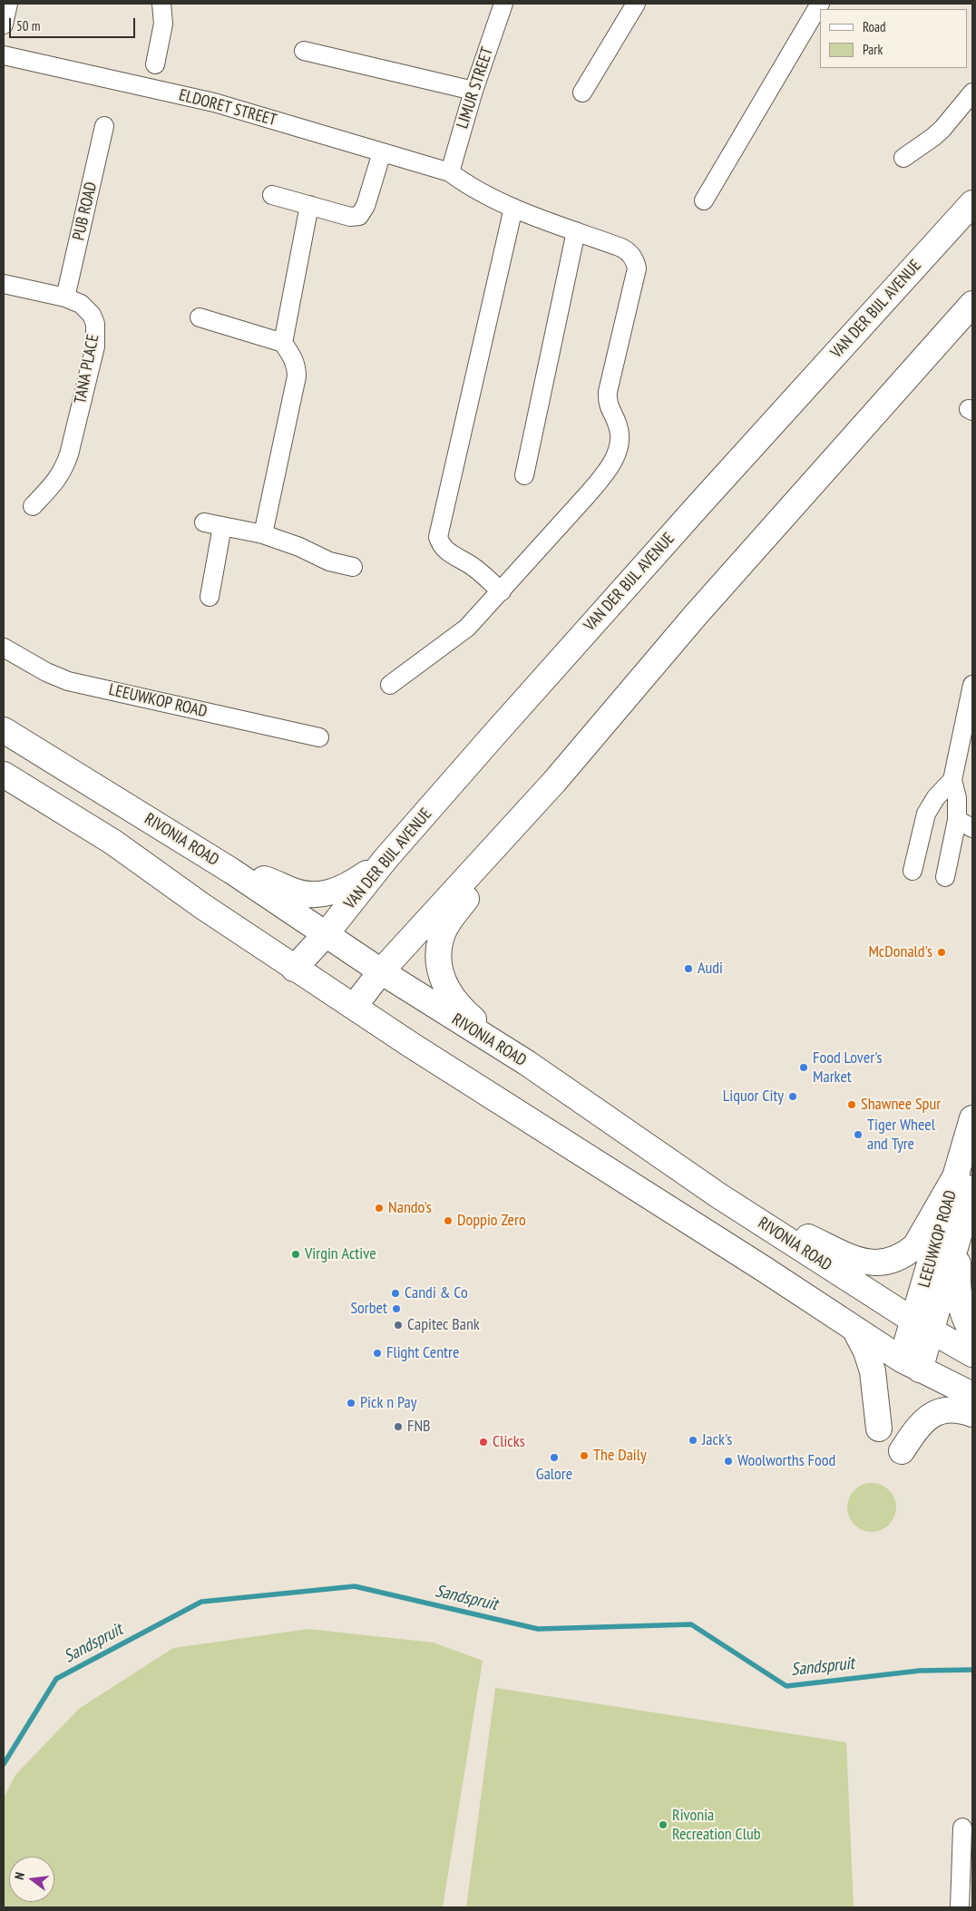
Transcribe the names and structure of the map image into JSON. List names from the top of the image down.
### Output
{
  "streets": {
    "main road": ["VAN DER BIJL AVENUE", "LEEUWKOP ROAD", "RIVONIA ROAD"],
    "street": [
      "LIMUR STREET",
      "ELDORET STREET",
      "PUB ROAD",
      "TANA PLACE"
    ]
  },
  "crossings": [
    ["LIMUR STREET", "ELDORET STREET"],
    ["PUB ROAD", "TANA PLACE"],
    ["VAN DER BIJL AVENUE", "RIVONIA ROAD"],
    ["LEEUWKOP ROAD", "RIVONIA ROAD"]
  ],
  "water": ["Sandspruit"],
  "places": [
    "McDonald's",
    "Audi",
    "Food Lover's Market",
    "Liquor City",
    "Shawnee Spur",
    "Tiger Wheel and Tyre",
    "Nando's",
    "Doppio Zero",
    "Virgin Active",
    "Candi & Co",
    "Sorbet",
    "Capitec Bank",
    "Flight Centre",
    "Pick n Pay",
    "FNB",
    "Jack's",
    "Clicks",
    "The Daily",
    "Galore",
    "Woolworths Food",
    "Rivonia Recreation Club"
  ],
  "legend": ["Road", "Park"],
  "scale_bar": "50 m",
  "north": "left"
}
